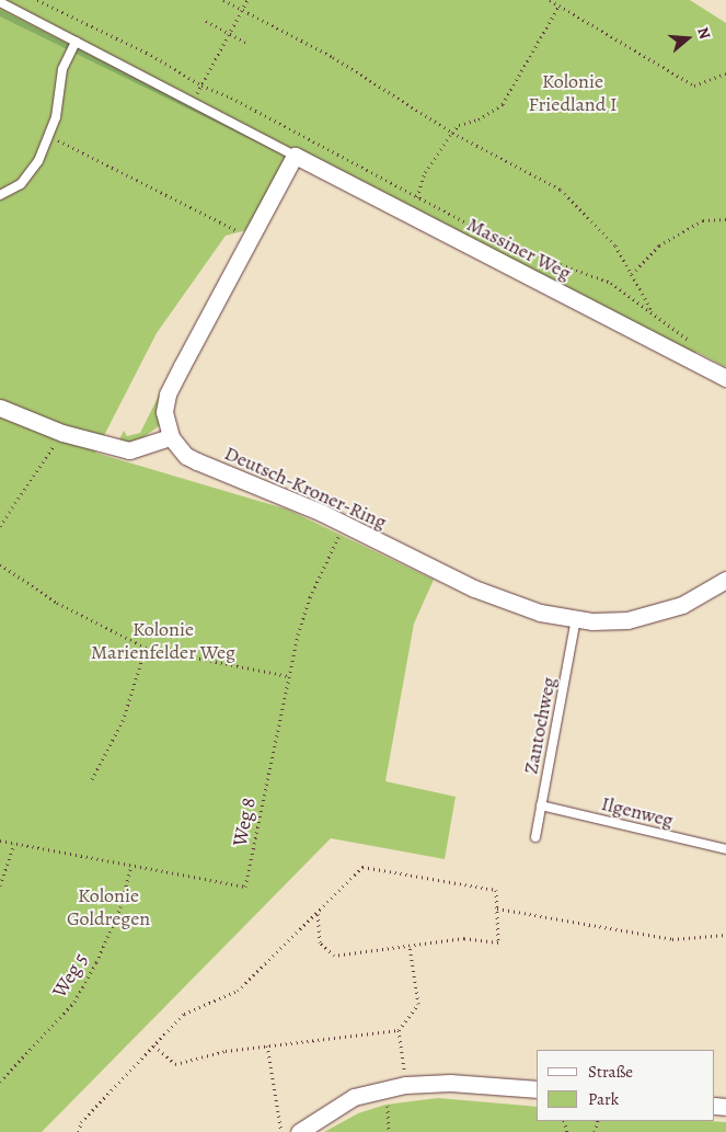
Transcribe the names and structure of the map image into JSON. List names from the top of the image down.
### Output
{
  "streets": {
    "street": ["Massiner Weg", "Deutsch-Kroner-Ring"],
    "lane": ["Zantochweg", "Ilgenweg"],
    "path": ["Weg 8", "Weg 5"]
  },
  "crossings": [
    ["Massiner Weg", "Deutsch-Kroner-Ring"],
    ["Deutsch-Kroner-Ring", "Zantochweg"],
    ["Deutsch-Kroner-Ring", "Weg 8"],
    ["Zantochweg", "Ilgenweg"],
    ["Weg 8", "Weg 5"]
  ],
  "parks": ["Kolonie Friedland I", "Kolonie Marienfelder Weg", "Kolonie Goldregen"],
  "legend": ["Straße", "Park"],
  "north": "right"
}
